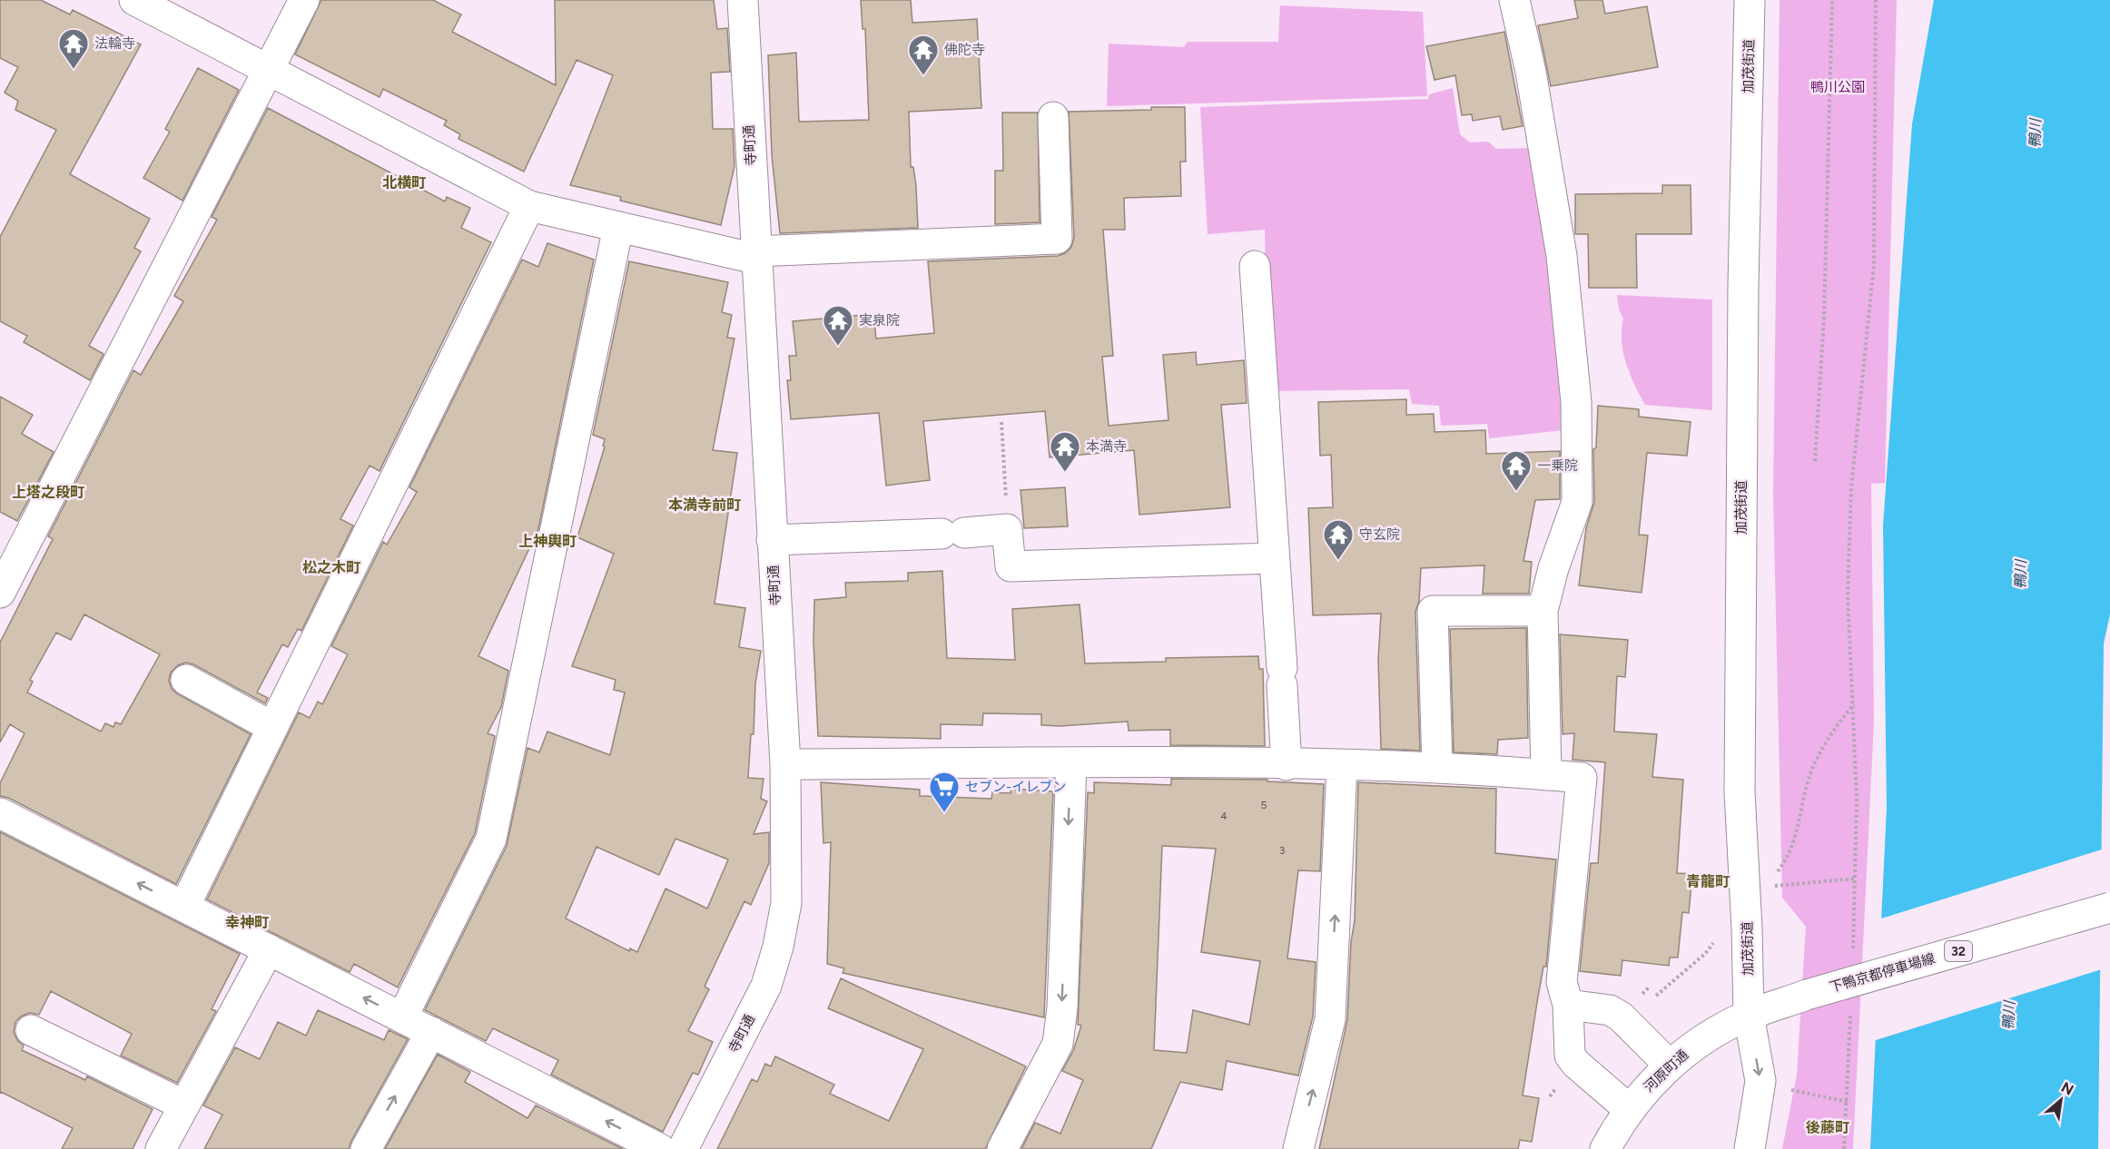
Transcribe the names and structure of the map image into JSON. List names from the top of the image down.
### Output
{
  "streets": {
    "street": [
      "加茂街道",
      "寺町通",
      "32",
      "下鴨京都停車場線",
      "河原町通"
    ]
  },
  "crossings": [
    ["加茂街道", "下鴨京都停車場線"],
    ["加茂街道", "河原町通"],
    ["下鴨京都停車場線", "河原町通"]
  ],
  "districts": [
    "北横町",
    "上塔之段町",
    "本満寺前町",
    "上神輿町",
    "松之木町",
    "青龍町",
    "幸神町",
    "後藤町"
  ],
  "water": ["鴨川"],
  "parks": ["鴨川公園"],
  "places": {
    "temple": [
      "法輪寺",
      "佛陀寺",
      "実泉院",
      "本満寺",
      "一乗院",
      "守玄院"
    ],
    "supermarket": ["セブン-イレブン"]
  },
  "house_numbers": ["5", "4", "3"],
  "north": "top right"
}
